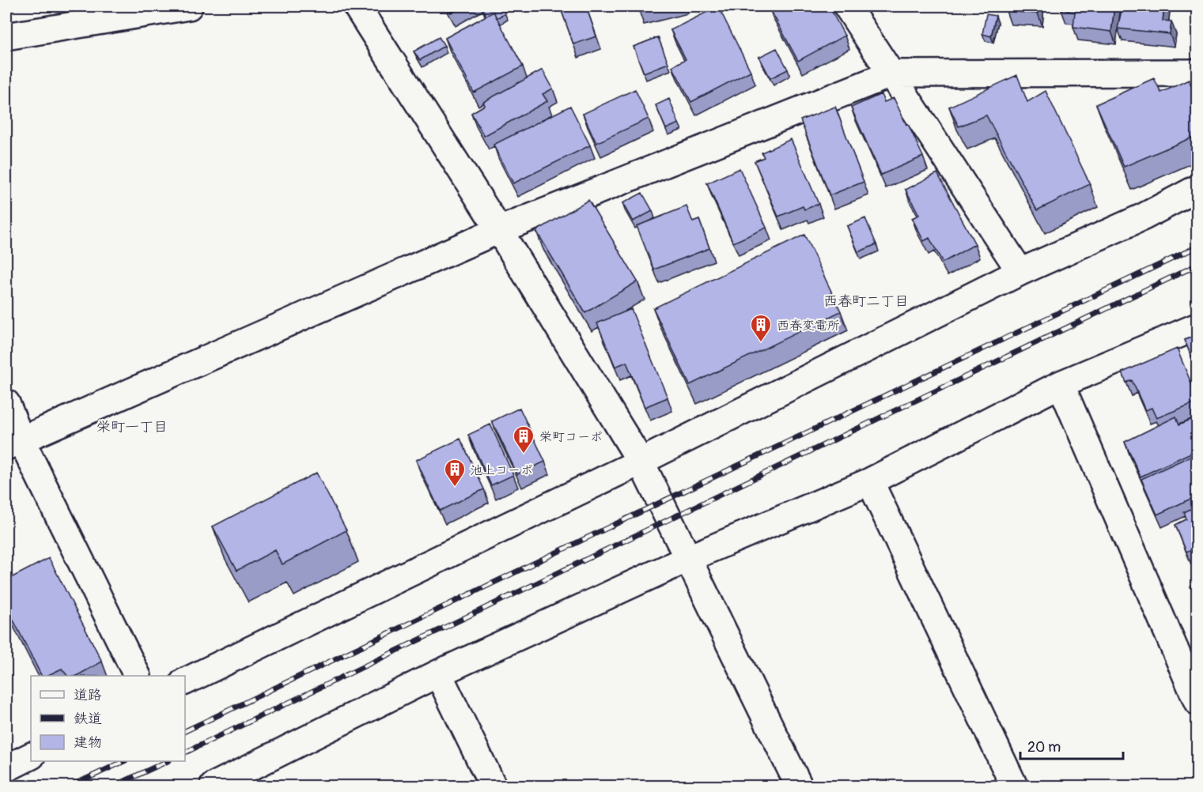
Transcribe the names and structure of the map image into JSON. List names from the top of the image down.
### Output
{
  "districts": ["西春町二丁目", "栄町一丁目"],
  "places": {
    "building": ["西春変電所", "栄町コーポ", "池上コーポ"]
  },
  "legend": ["道路", "鉄道", "建物"],
  "scale_bar": "20 m"
}
